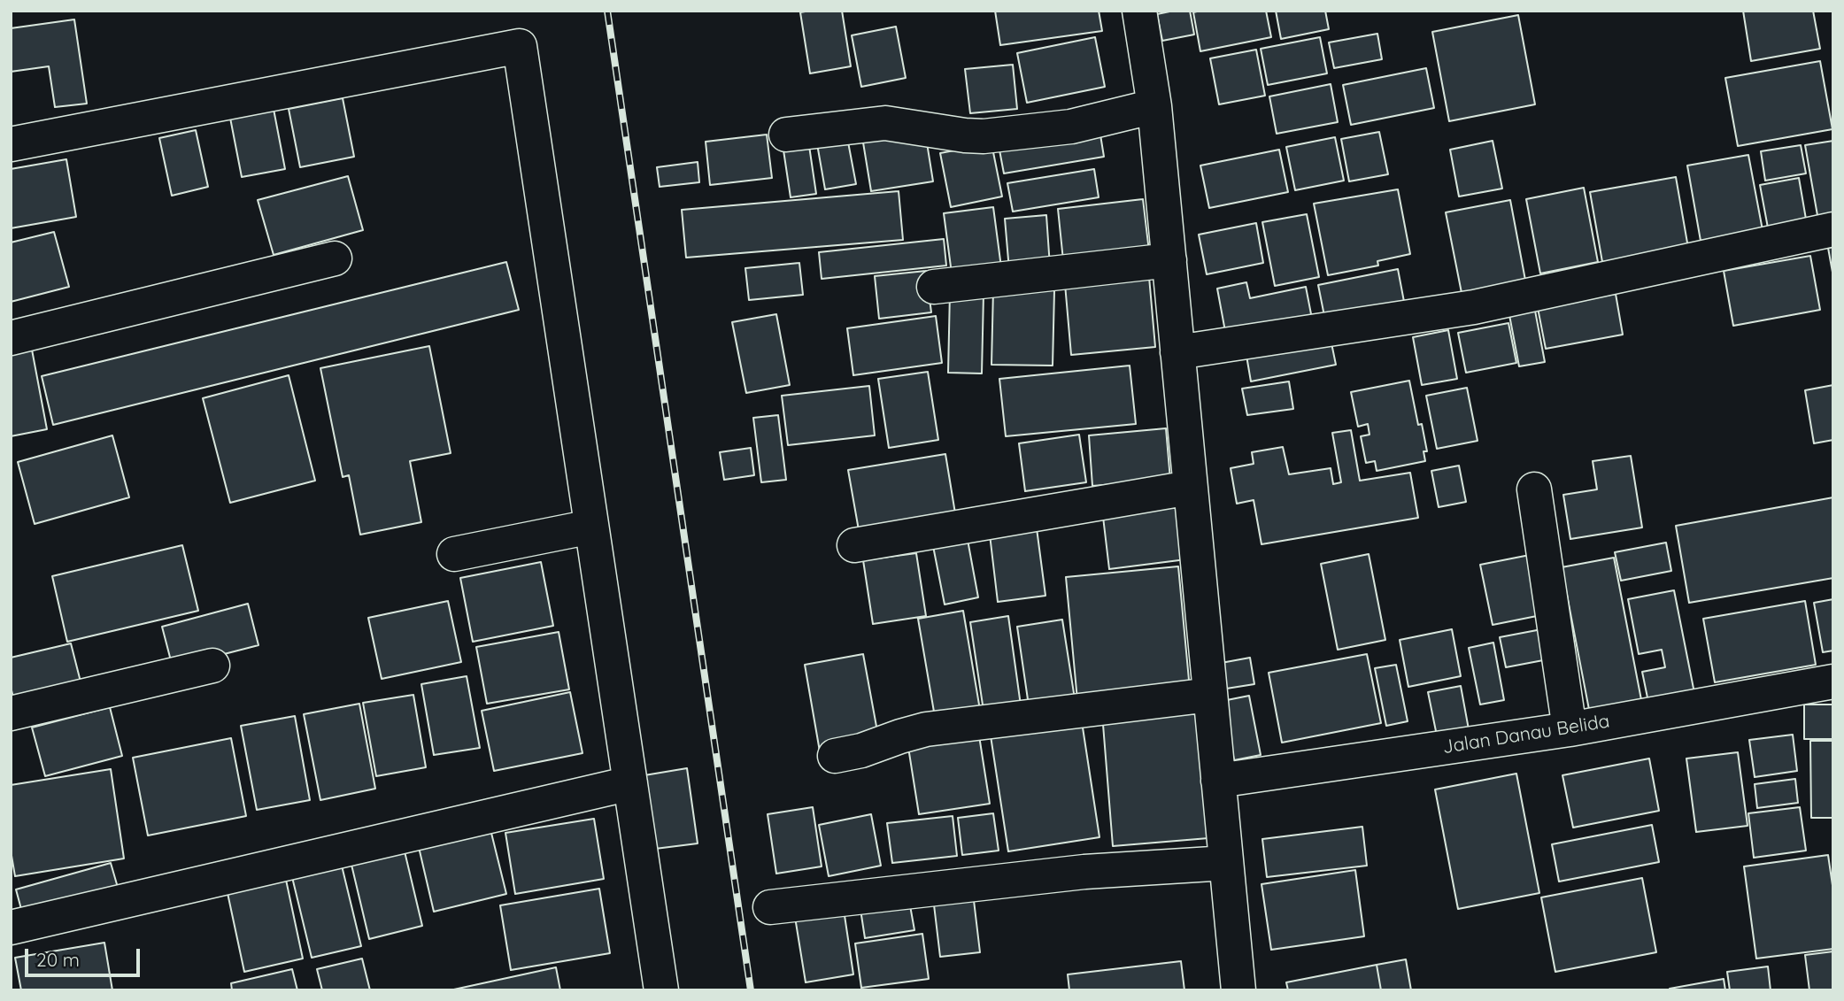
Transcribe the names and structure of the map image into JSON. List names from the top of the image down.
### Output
{
  "streets": {
    "street": ["Jalan Danau Belida"]
  },
  "scale_bar": "20 m"
}
